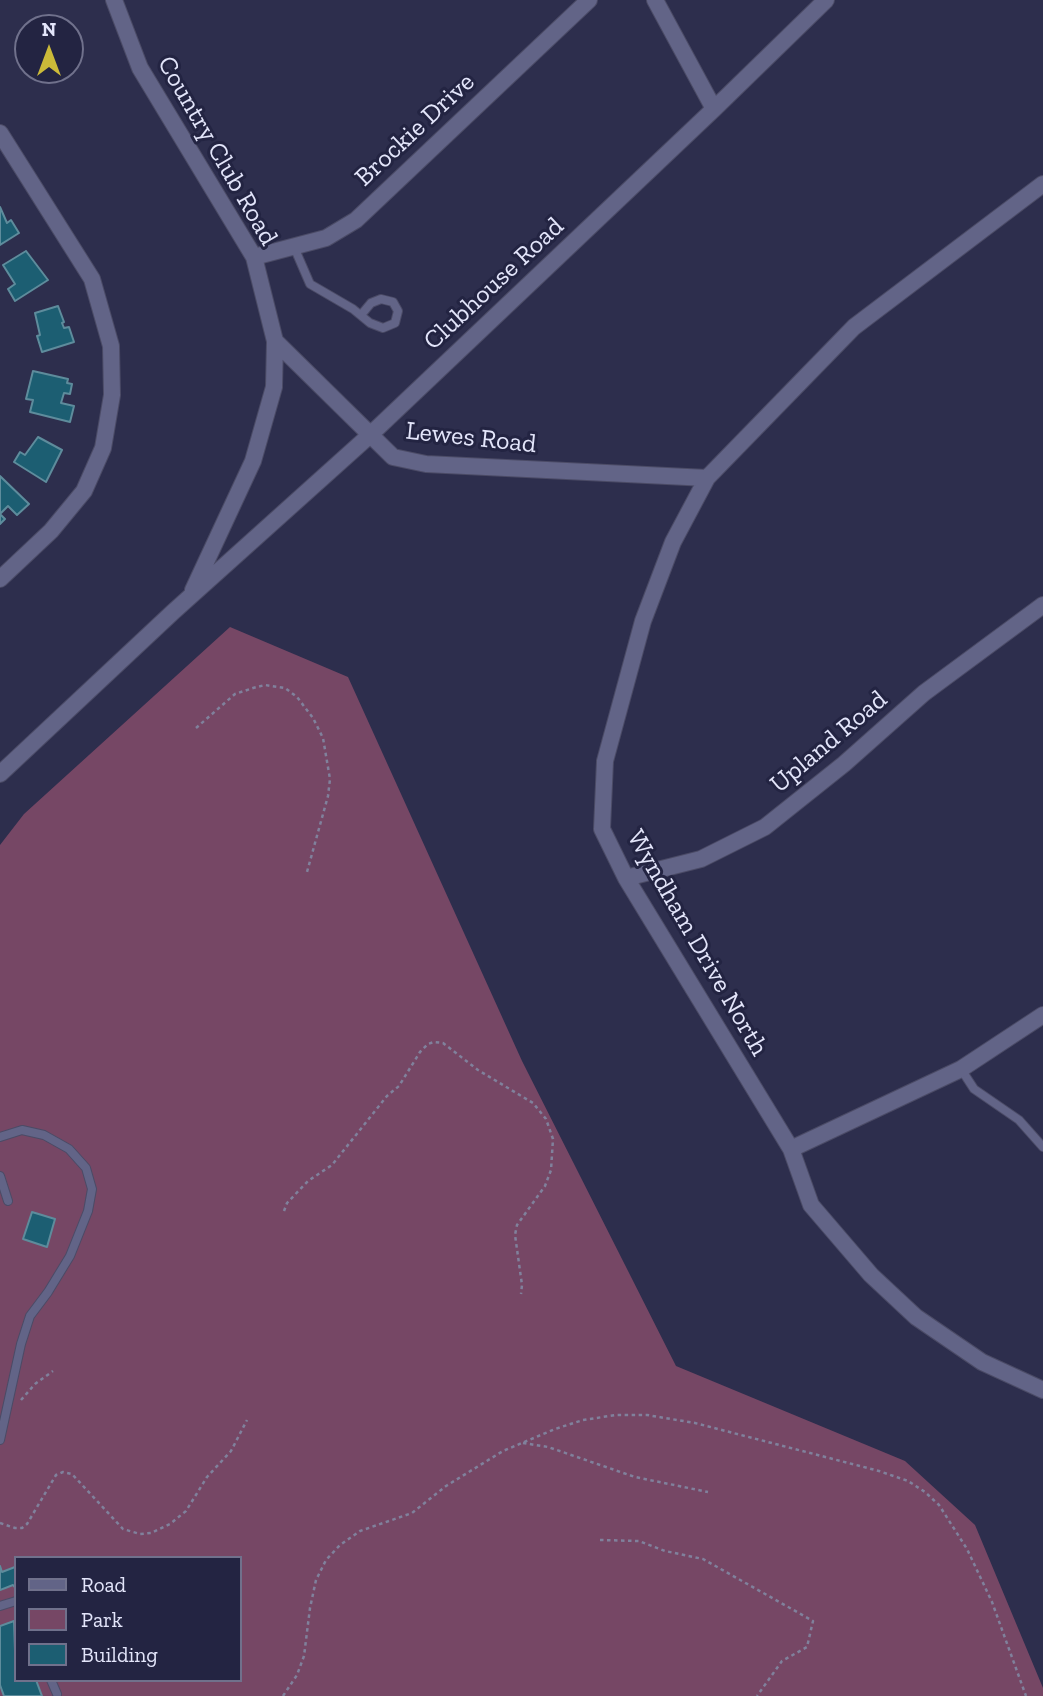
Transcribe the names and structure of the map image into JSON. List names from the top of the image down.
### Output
{
  "streets": {
    "street": [
      "Brockie Drive",
      "Country Club Road",
      "Clubhouse Road",
      "Lewes Road",
      "Upland Road",
      "Wyndham Drive North"
    ]
  },
  "crossings": [
    ["Brockie Drive", "Country Club Road"],
    ["Country Club Road", "Clubhouse Road"],
    ["Country Club Road", "Lewes Road"],
    ["Clubhouse Road", "Lewes Road"],
    ["Lewes Road", "Wyndham Drive North"],
    ["Upland Road", "Wyndham Drive North"]
  ],
  "legend": ["Road", "Park", "Building"],
  "north": "top"
}
